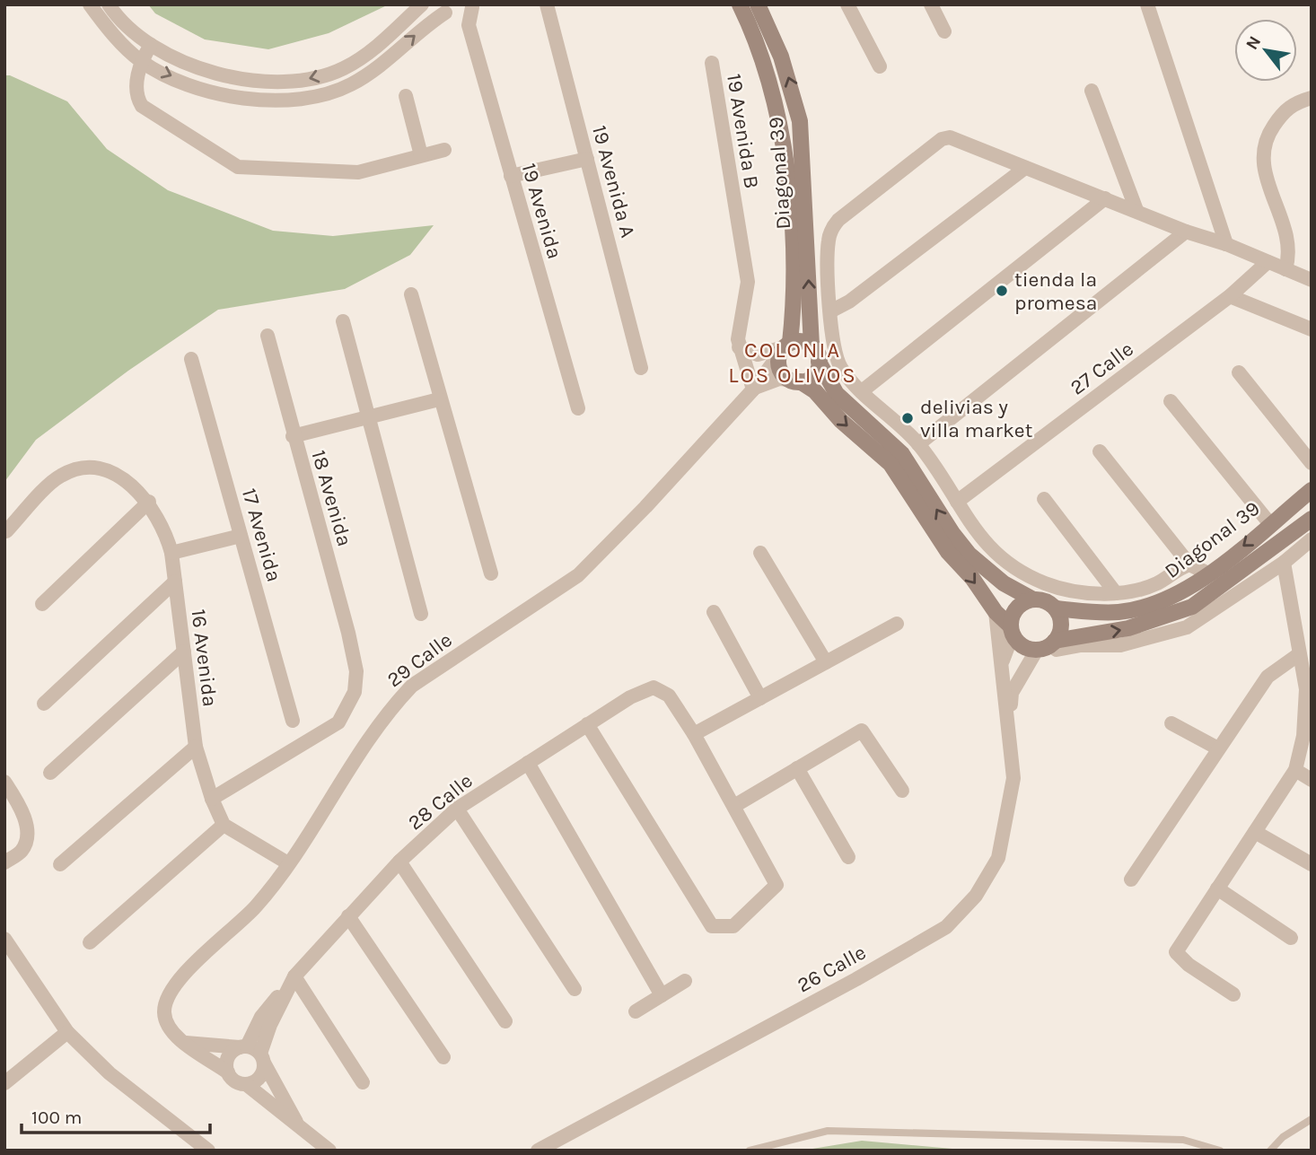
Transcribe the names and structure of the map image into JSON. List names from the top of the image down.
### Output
{
  "streets": {
    "street": [
      "19 Avenida B",
      "Diagonal 39",
      "19 Avenida A",
      "19 Avenida",
      "27 Calle",
      "18 Avenida",
      "17 Avenida",
      "16 Avenida",
      "29 Calle",
      "28 Calle",
      "26 Calle"
    ]
  },
  "crossings": [
    ["19 Avenida B", "29 Calle"],
    ["Diagonal 39", "27 Calle"],
    ["Diagonal 39", "29 Calle"],
    ["Diagonal 39", "26 Calle"],
    ["18 Avenida", "16 Avenida"]
  ],
  "districts": ["COLONIA LOS OLIVOS"],
  "places": ["tienda la promesa", "delivias y villa market"],
  "scale_bar": "100 m",
  "north": "top left"
}
